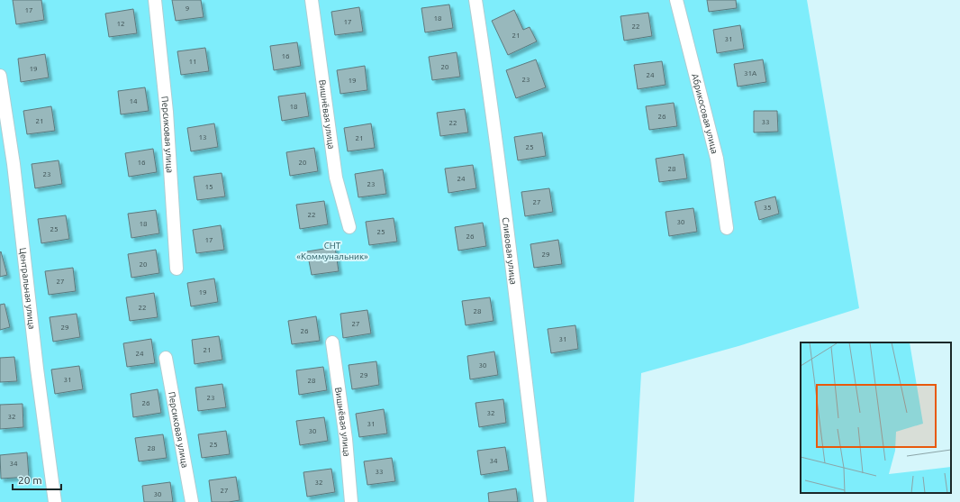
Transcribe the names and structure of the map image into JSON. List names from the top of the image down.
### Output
{
  "streets": {
    "street": [
      "Абрикосовая улица",
      "Вишнёвая улица",
      "Персиковая улица",
      "Сливовая улица",
      "Центральная улица"
    ]
  },
  "parks": ["СНТ «Коммунальник»"],
  "house_numbers": [
    "9",
    "17",
    "18",
    "17",
    "12",
    "22",
    "21",
    "31",
    "16",
    "11",
    "20",
    "19",
    "31А",
    "24",
    "23",
    "19",
    "14",
    "18",
    "26",
    "21",
    "33",
    "22",
    "13",
    "21",
    "25",
    "16",
    "20",
    "28",
    "23",
    "24",
    "23",
    "15",
    "27",
    "35",
    "22",
    "30",
    "18",
    "25",
    "25",
    "26",
    "17",
    "29",
    "20",
    "27",
    "19",
    "22",
    "28",
    "27",
    "29",
    "26",
    "31",
    "21",
    "24",
    "30",
    "29",
    "31",
    "28",
    "23",
    "26",
    "32",
    "32",
    "31",
    "30",
    "25",
    "28",
    "34",
    "34",
    "33",
    "32",
    "27",
    "30"
  ],
  "scale_bar": "20 m"
}
